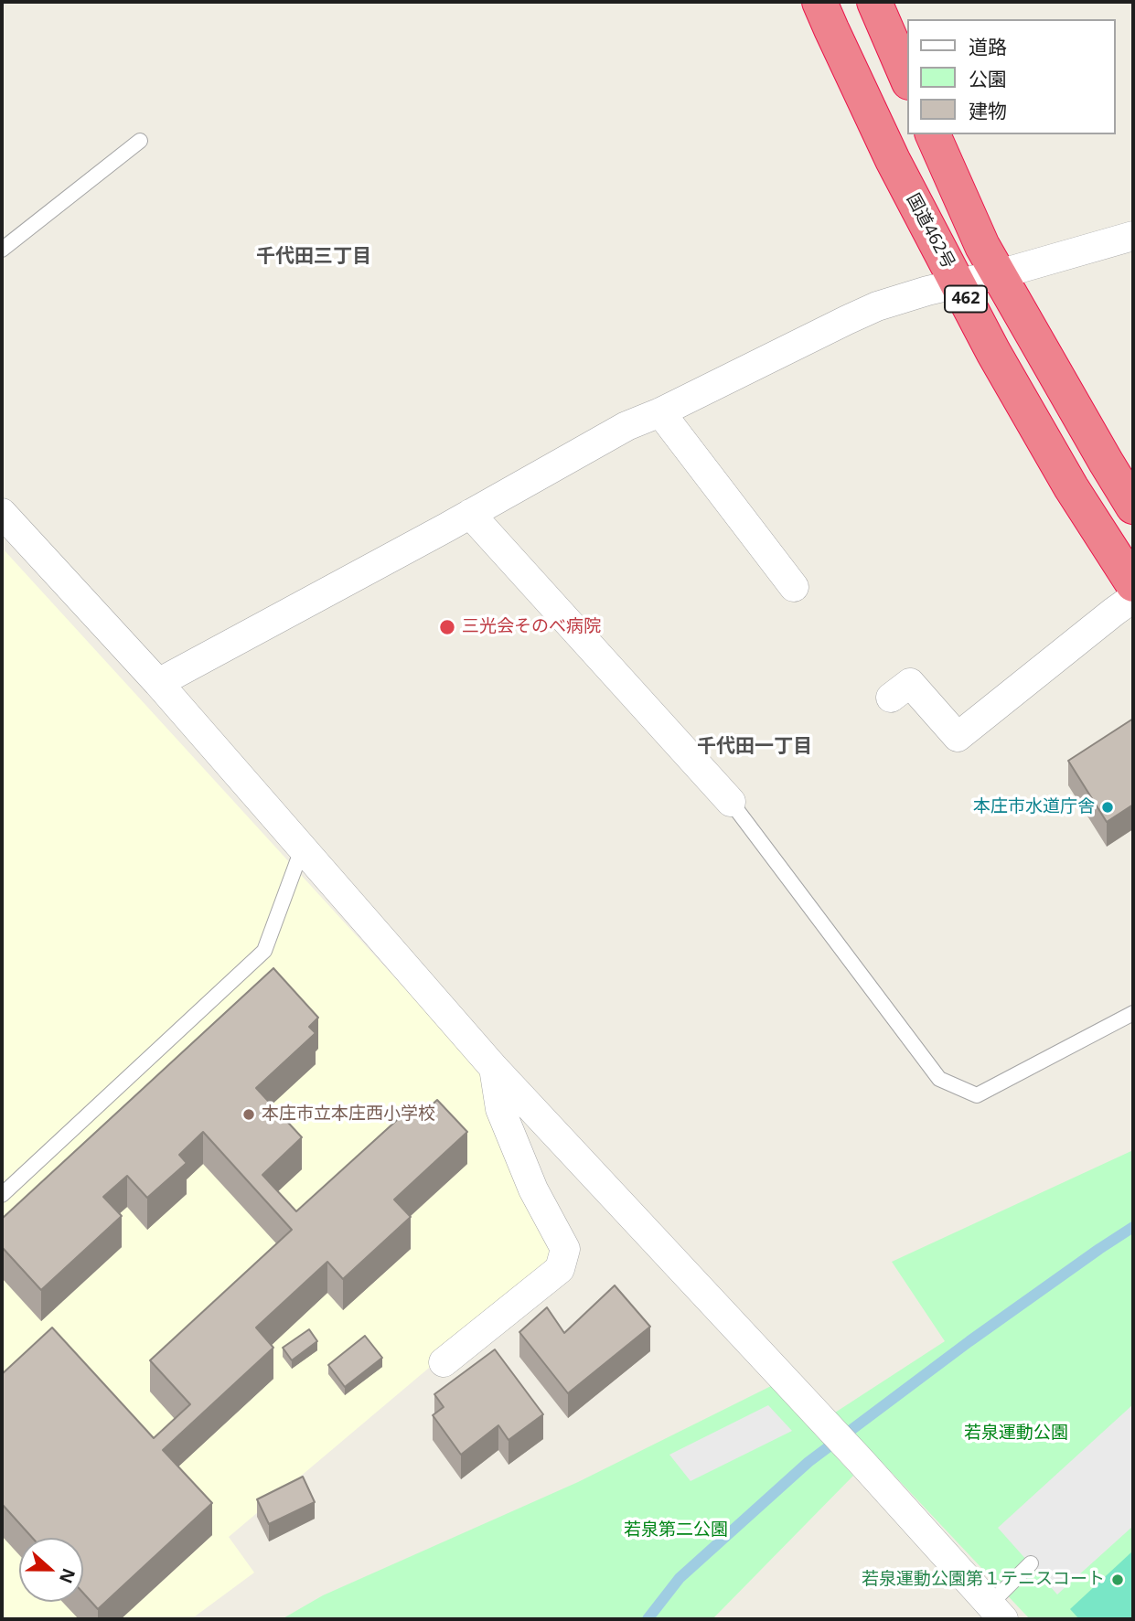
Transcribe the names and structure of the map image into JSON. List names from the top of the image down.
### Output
{
  "streets": {
    "highway": ["国道462号", "462"]
  },
  "districts": ["千代田三丁目", "千代田一丁目"],
  "parks": ["若泉運動公園", "若泉第二公園"],
  "places": [
    "三光会そのべ病院",
    "本庄市水道庁舎",
    "本庄市立本庄西小学校",
    "若泉運動公園第１テニスコート"
  ],
  "legend": ["道路", "公園", "建物"],
  "north": "right"
}
